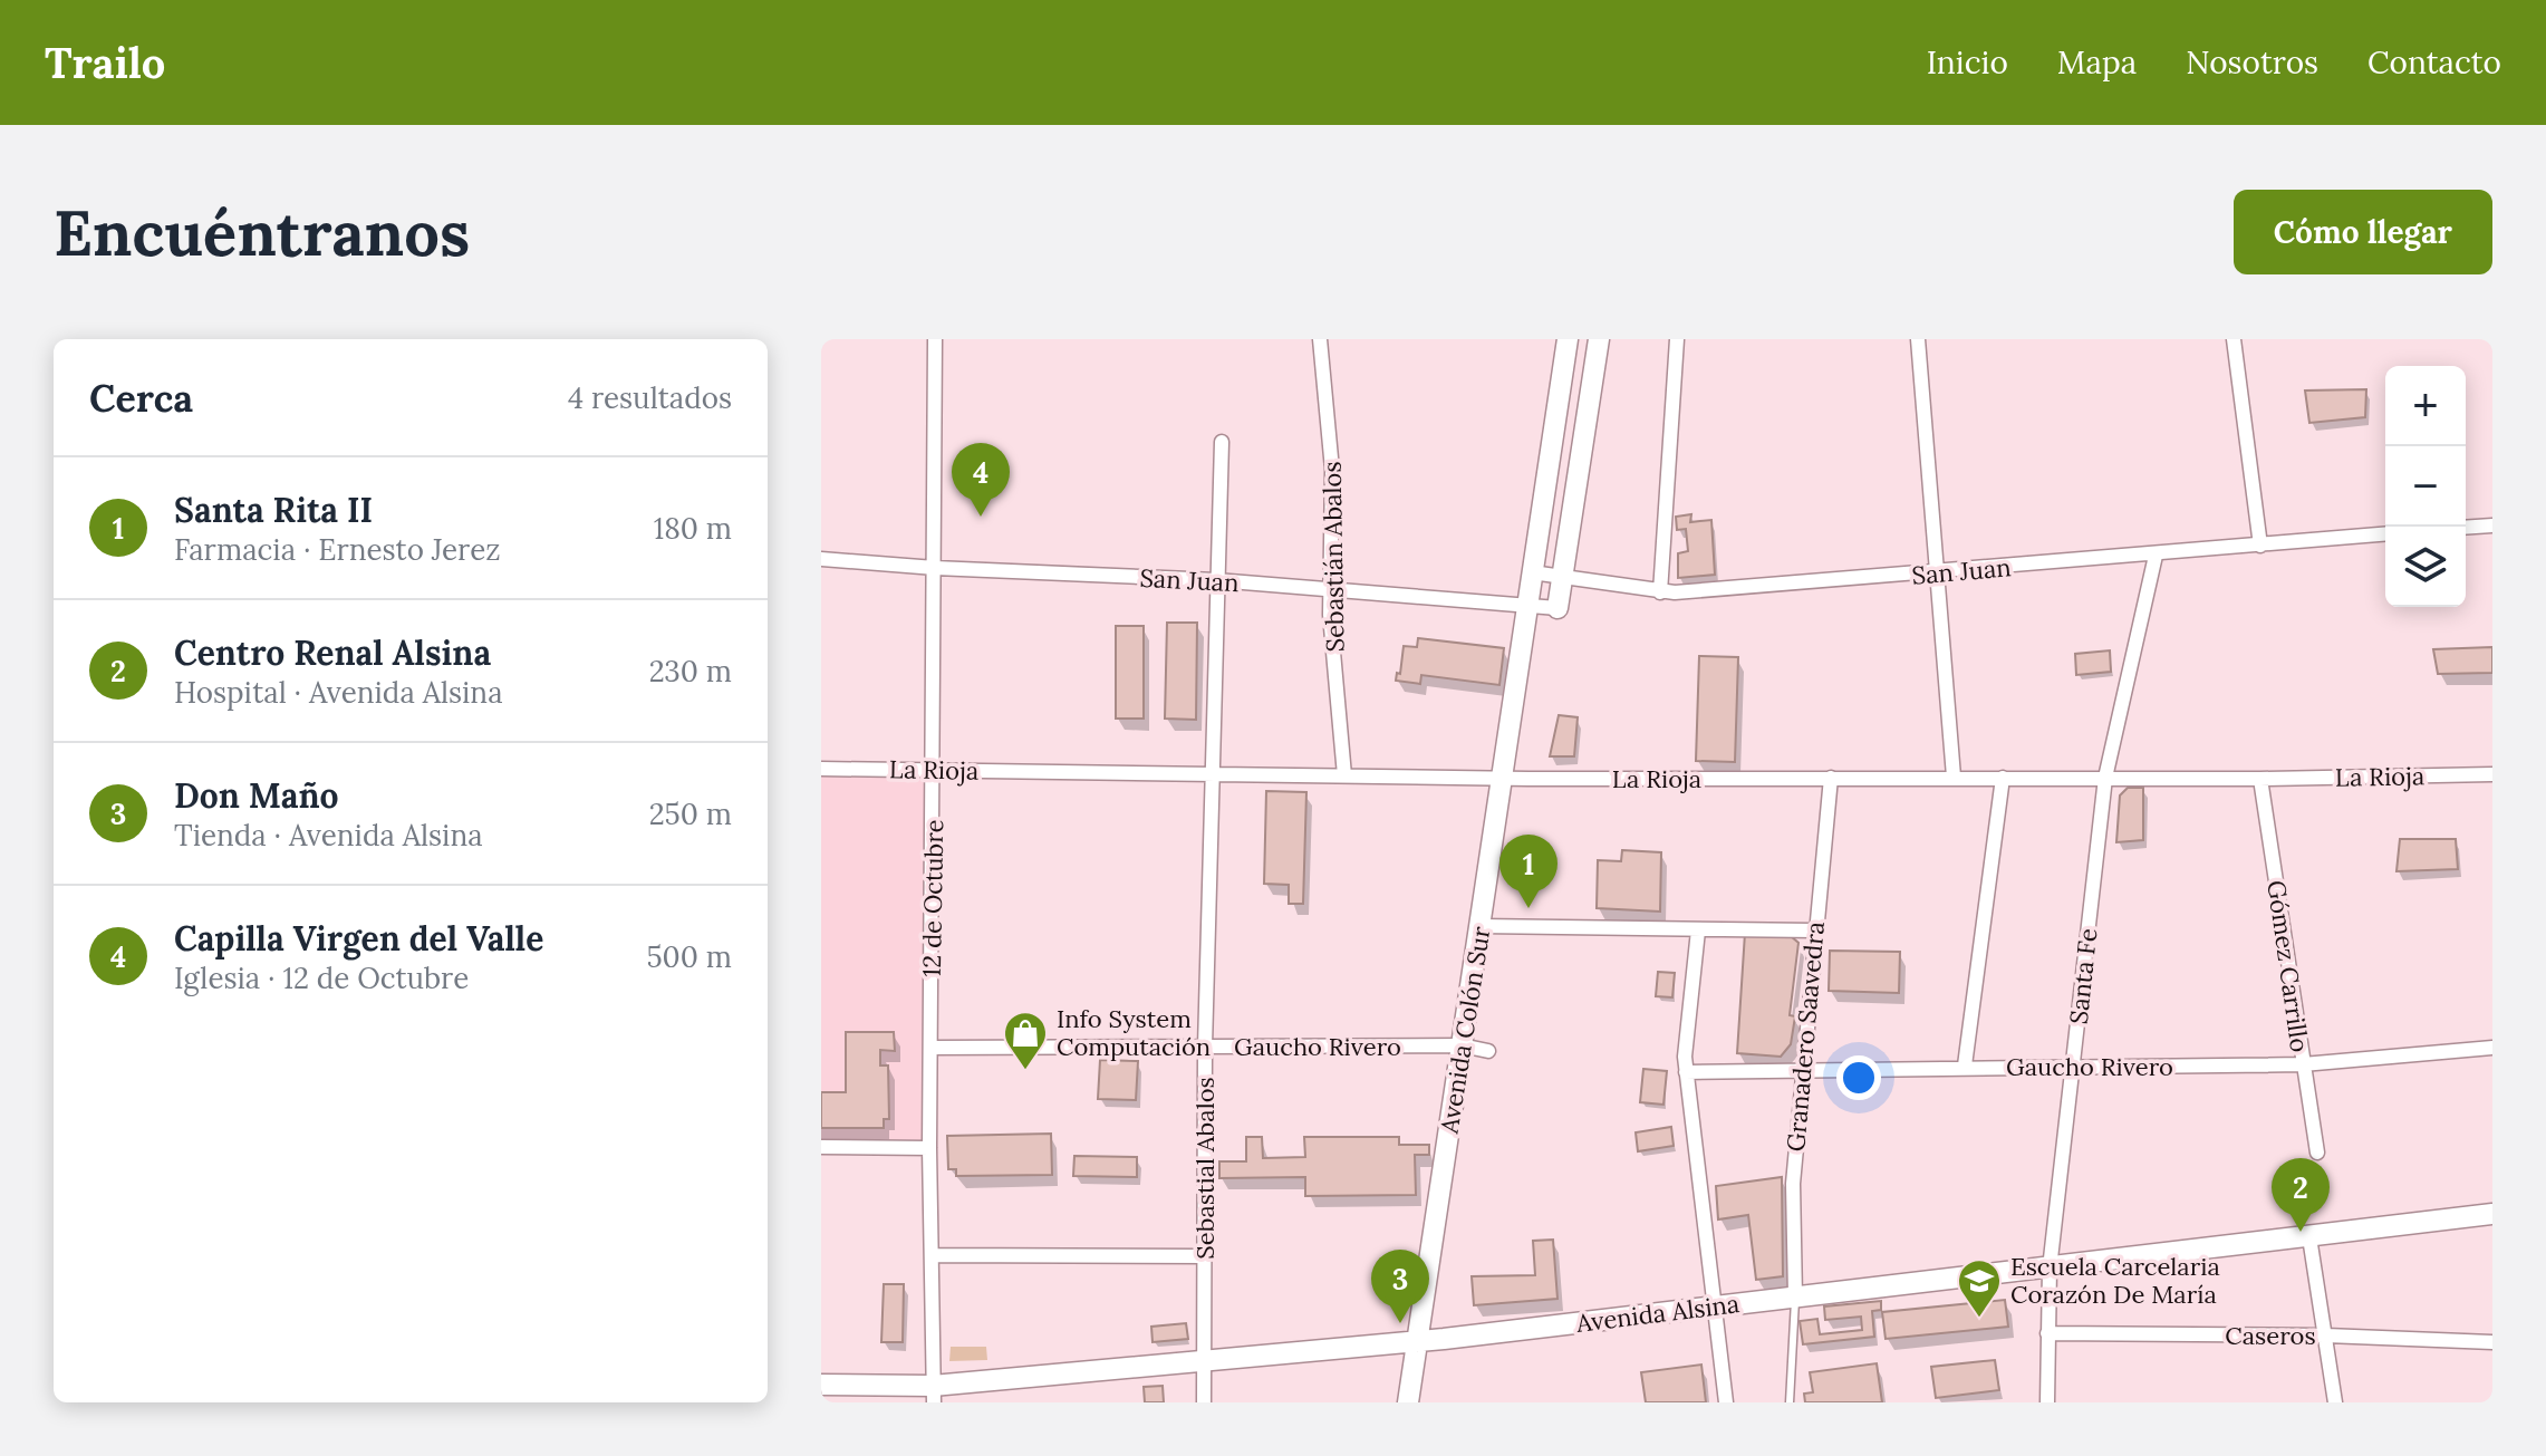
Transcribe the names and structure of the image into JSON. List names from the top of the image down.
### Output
{
  "streets": {
    "main road": ["Avenida Colón Sur", "Avenida Alsina"],
    "street": [
      "Sebastián Abalos",
      "San Juan",
      "La Rioja",
      "12 de Octubre",
      "Gómez Carrillo",
      "Santa Fe",
      "Granadero Saavedra",
      "Gaucho Rivero",
      "Sebastial Abalos",
      "Caseros"
    ]
  },
  "crossings": [
    ["Sebastián Abalos", "San Juan"],
    ["Sebastián Abalos", "La Rioja"],
    ["San Juan", "12 de Octubre"],
    ["San Juan", "Santa Fe"],
    ["San Juan", "Avenida Colón Sur"],
    ["San Juan", "Sebastial Abalos"],
    ["La Rioja", "12 de Octubre"],
    ["La Rioja", "Gómez Carrillo"],
    ["La Rioja", "Santa Fe"],
    ["La Rioja", "Avenida Colón Sur"],
    ["La Rioja", "Granadero Saavedra"],
    ["La Rioja", "Sebastial Abalos"],
    ["12 de Octubre", "Gaucho Rivero"],
    ["12 de Octubre", "Avenida Alsina"],
    ["Gómez Carrillo", "Gaucho Rivero"],
    ["Santa Fe", "Gaucho Rivero"],
    ["Santa Fe", "Avenida Alsina"],
    ["Santa Fe", "Caseros"],
    ["Avenida Colón Sur", "Gaucho Rivero"],
    ["Avenida Colón Sur", "Avenida Alsina"],
    ["Granadero Saavedra", "Gaucho Rivero"],
    ["Granadero Saavedra", "Avenida Alsina"],
    ["Gaucho Rivero", "Sebastial Abalos"],
    ["Sebastial Abalos", "Avenida Alsina"]
  ],
  "places": {
    "shop": ["Info System Computación"],
    "school or university": ["Escuela Carcelaria Corazón De María"]
  },
  "page": {
    "header": "Trailo",
    "nav": [
      "Inicio",
      "Mapa",
      "Nosotros",
      "Contacto"
    ],
    "buttons": "Cómo llegar",
    "title": "Encuéntranos",
    "heading": ["Cerca", "4 resultados"],
    "map_buttons": ["+", "−"],
    "pins": [
      "4",
      "1",
      "2",
      "3"
    ],
    "list": [
      {
        "mark": "1",
        "name": "Santa Rita II",
        "note": "Farmacia · Ernesto Jerez",
        "value": "180 m"
      },
      {
        "mark": "2",
        "name": "Centro Renal Alsina",
        "note": "Hospital · Avenida Alsina",
        "value": "230 m"
      },
      {
        "mark": "3",
        "name": "Don Maño",
        "note": "Tienda · Avenida Alsina",
        "value": "250 m"
      },
      {
        "mark": "4",
        "name": "Capilla Virgen del Valle",
        "note": "Iglesia · 12 de Octubre",
        "value": "500 m"
      }
    ]
  }
}
